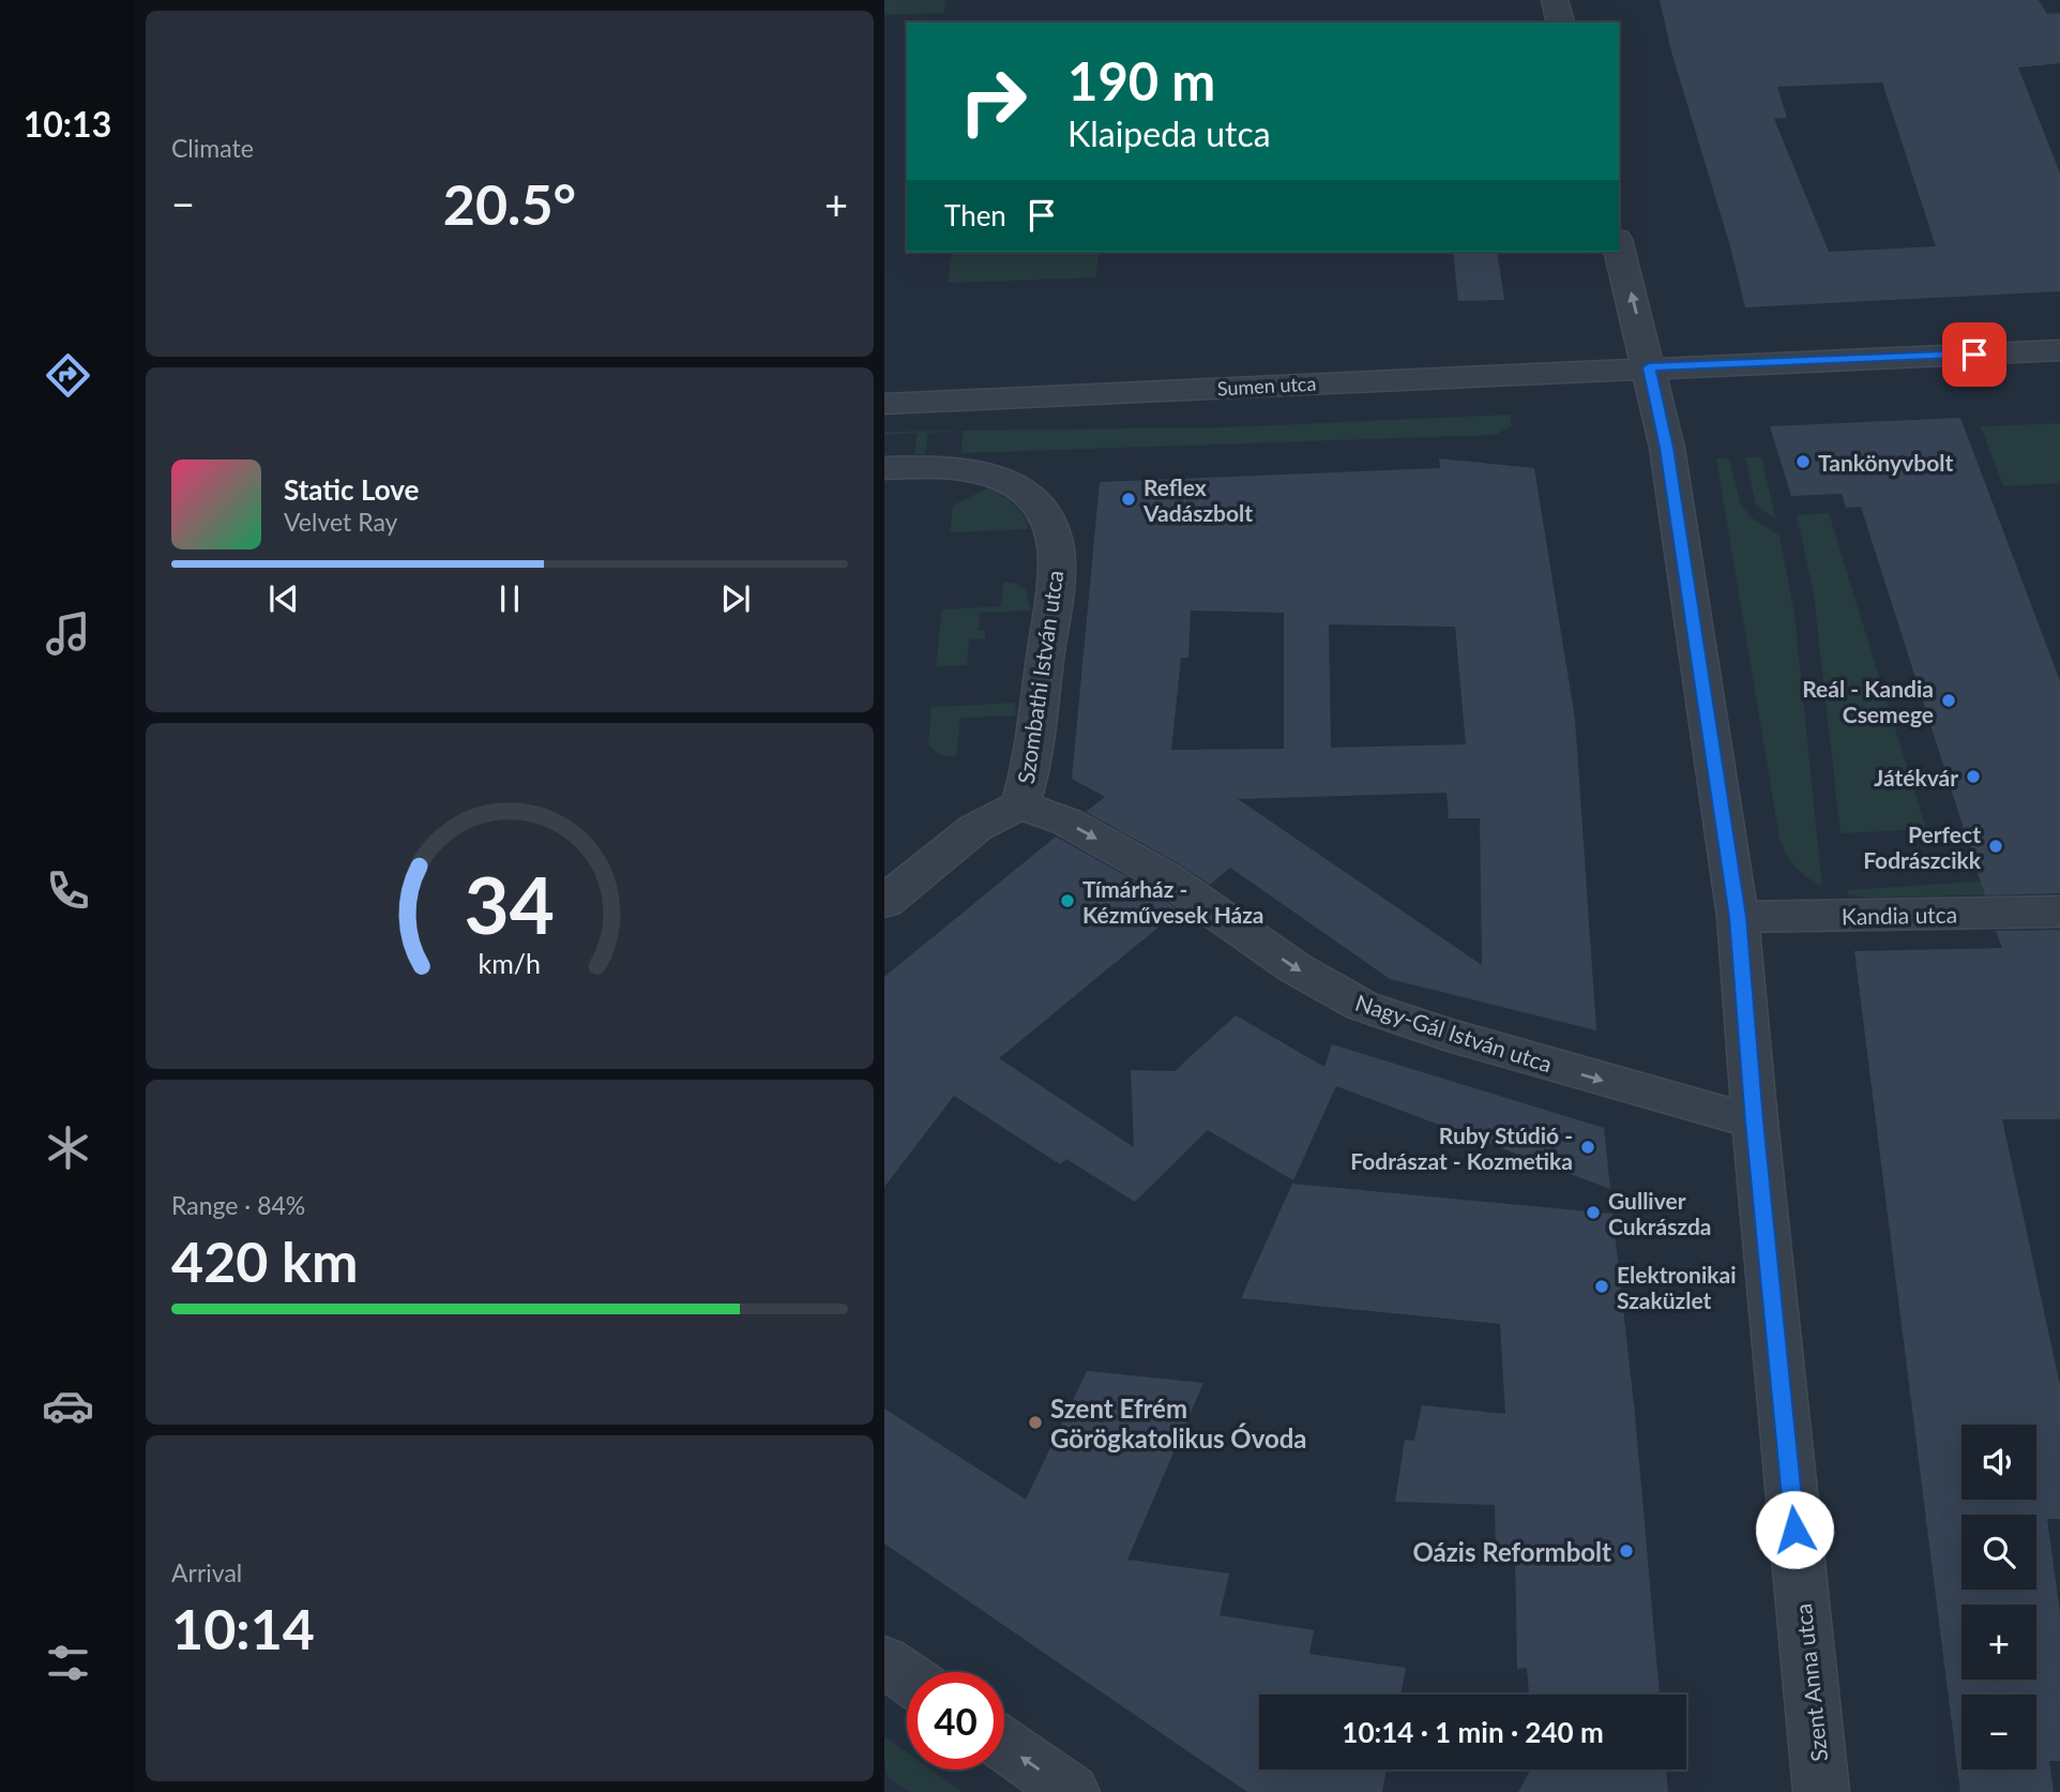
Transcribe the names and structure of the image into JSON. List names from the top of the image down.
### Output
{
  "streets": {
    "street": [
      "Sumen utca",
      "Szombathi István utca",
      "Kandia utca",
      "Nagy-Gál István utca",
      "Szent Anna utca"
    ]
  },
  "crossings": [
    ["Sumen utca", "Szent Anna utca"],
    ["Szombathi István utca", "Nagy-Gál István utca"],
    ["Kandia utca", "Szent Anna utca"],
    ["Nagy-Gál István utca", "Szent Anna utca"]
  ],
  "one_way": ["Nagy-Gál István utca"],
  "places": [
    "Tankönyvbolt",
    "Reflex Vadászbolt",
    "Reál - Kandia Csemege",
    "Játékvár",
    "Perfect Fodrászcikk",
    "Tímárház - Kézművesek Háza",
    "Ruby Stúdió - Fodrászat - Kozmetika",
    "Gulliver Cukrászda",
    "Elektronikai Szaküzlet",
    "Szent Efrém Görögkatolikus Óvoda",
    "Oázis Reformbolt"
  ],
  "page": {
    "tabs": "10:13",
    "tile": [
      "Climate",
      ["Range · 84%", "420 km"],
      ["Arrival", "10:14"]
    ],
    "turn": ["190 m", "Klaipeda utca"],
    "heat": ["−", "20.5°", "+"],
    "then": "Then",
    "song": ["Static Love", "Velvet Ray"],
    "map_buttons": ["+", "−"],
    "limit": "40",
    "trip": "10:14 · 1 min · 240 m",
    "gauge": ["34", "km/h"]
  }
}
